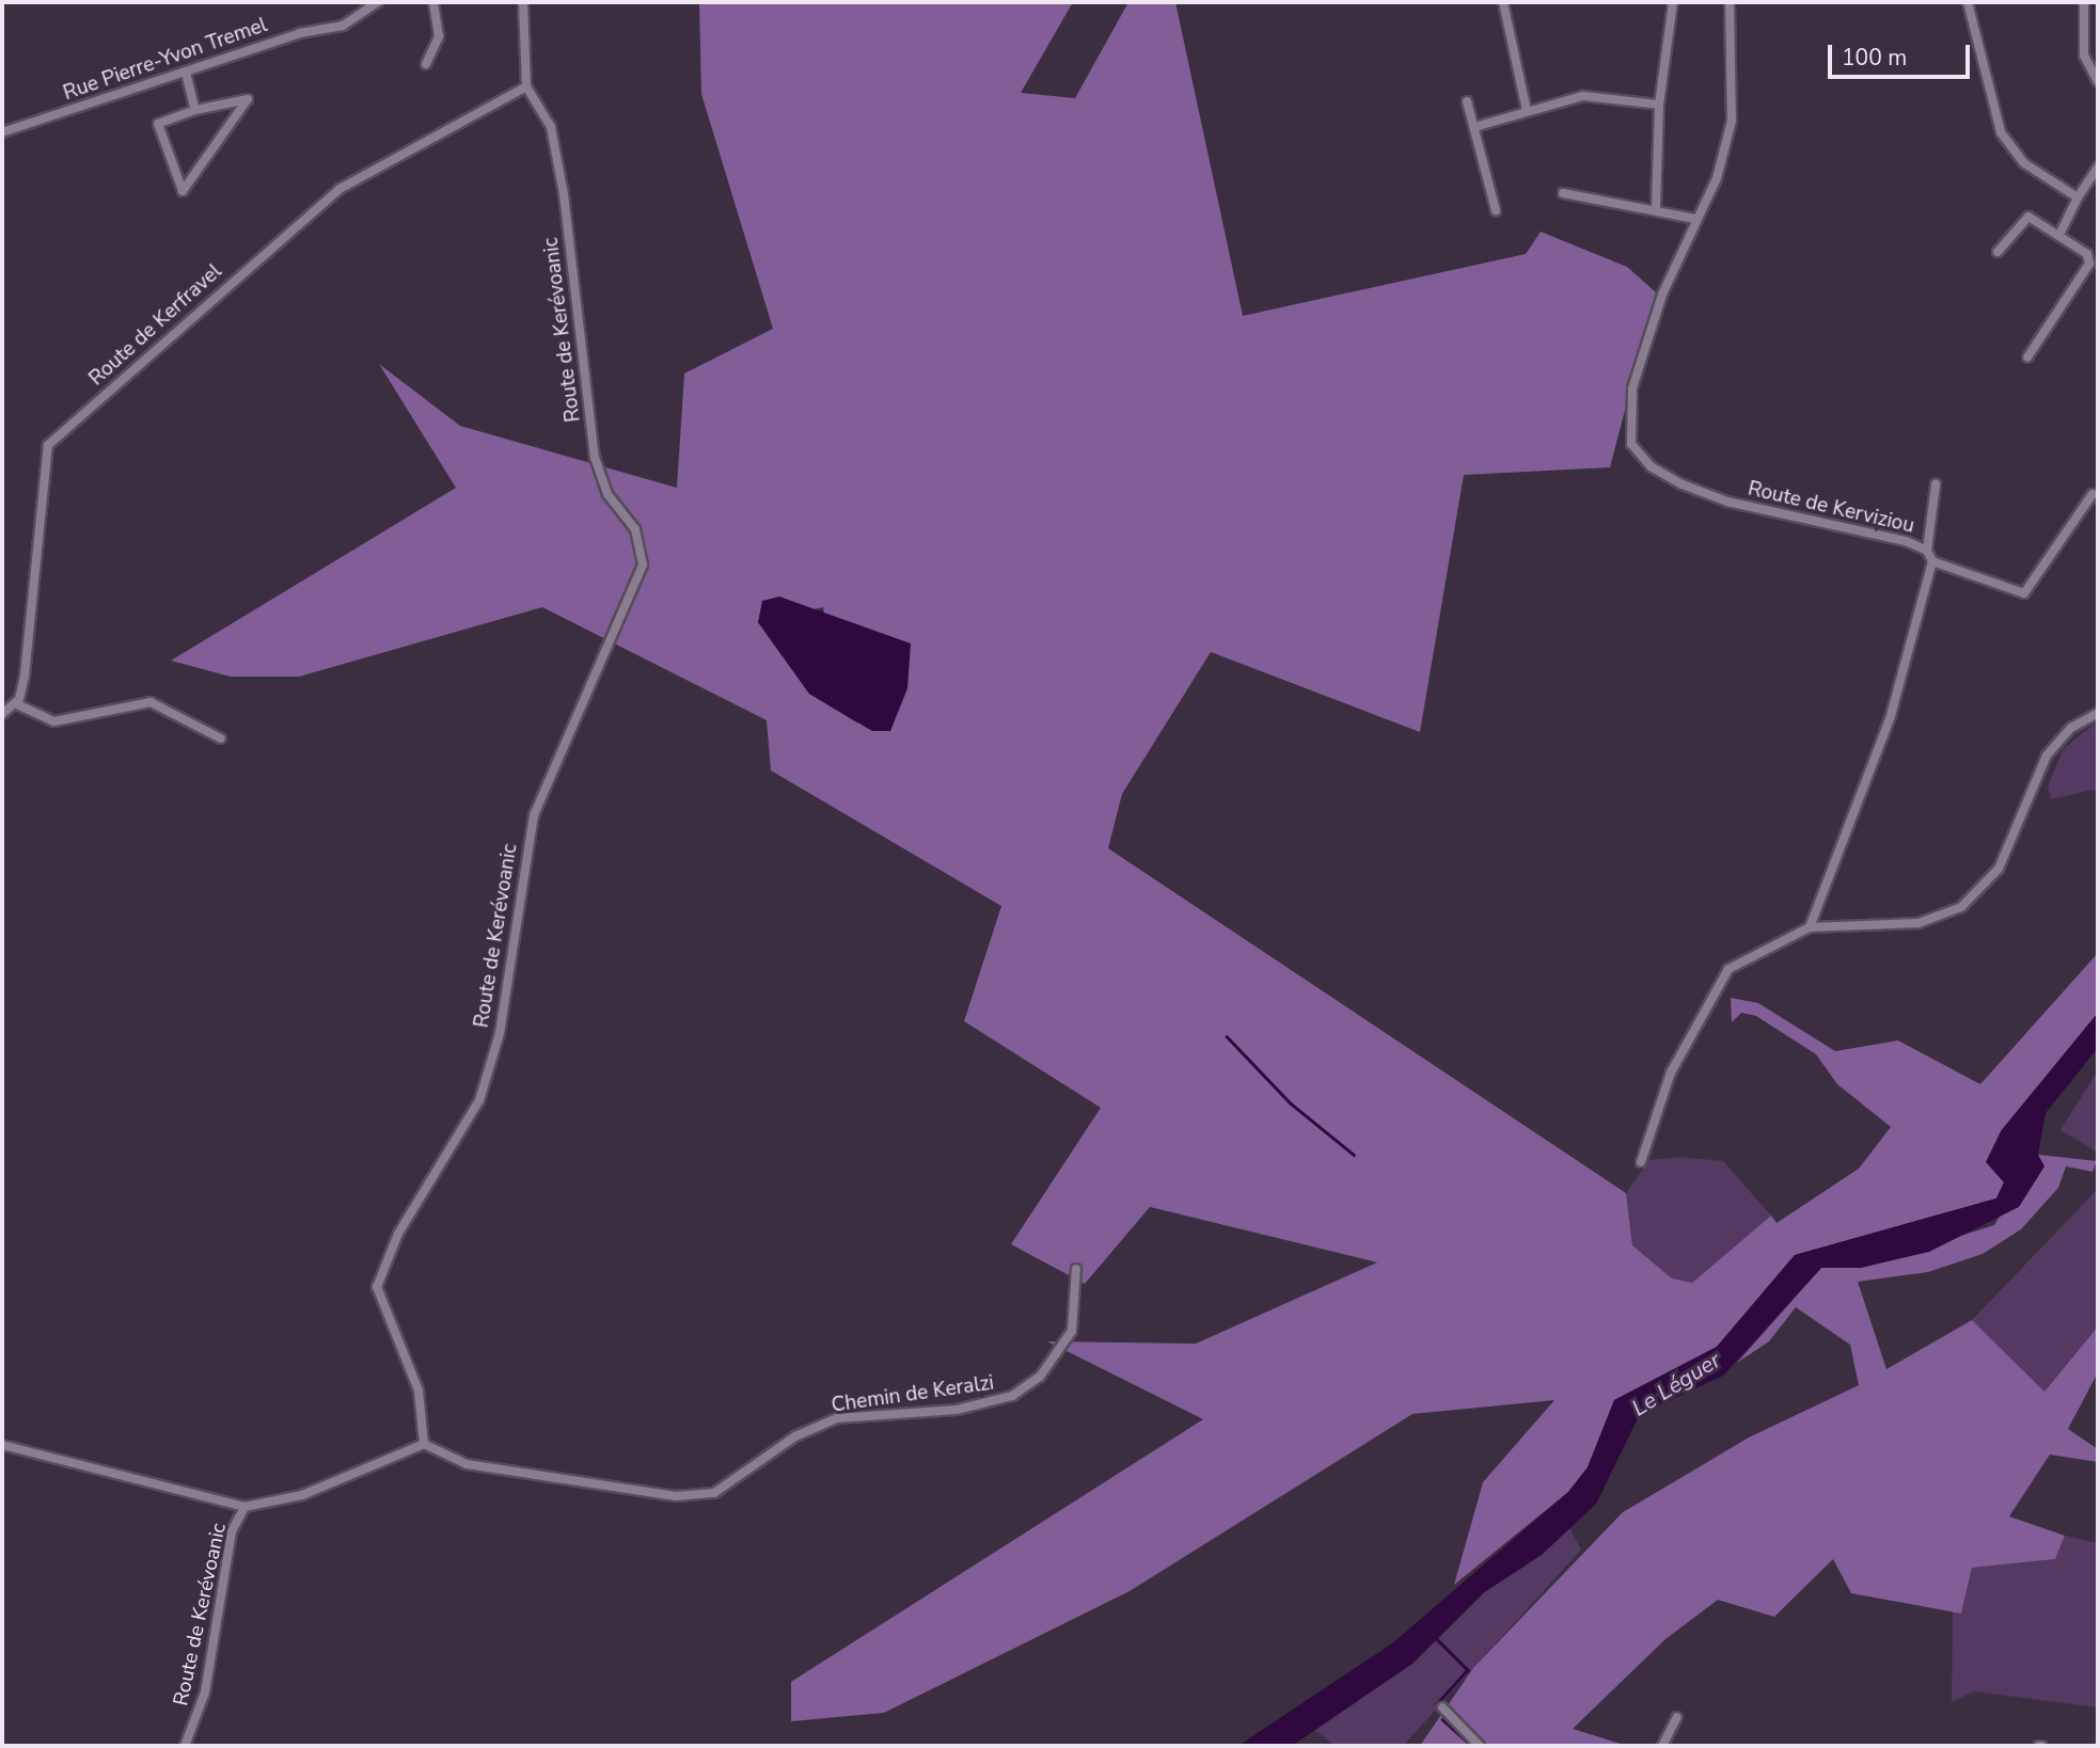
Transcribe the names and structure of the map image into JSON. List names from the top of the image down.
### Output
{
  "streets": {
    "street": [
      "Rue Pierre-Yvon Tremel",
      "Route de Kerfravel",
      "Route de Kerévoanic",
      "Route de Kerviziou",
      "Chemin de Keralzi"
    ]
  },
  "crossings": [
    ["Route de Kerfravel", "Route de Kerévoanic"],
    ["Route de Kerévoanic", "Chemin de Keralzi"]
  ],
  "water": ["Le Léguer"],
  "scale_bar": "100 m"
}
